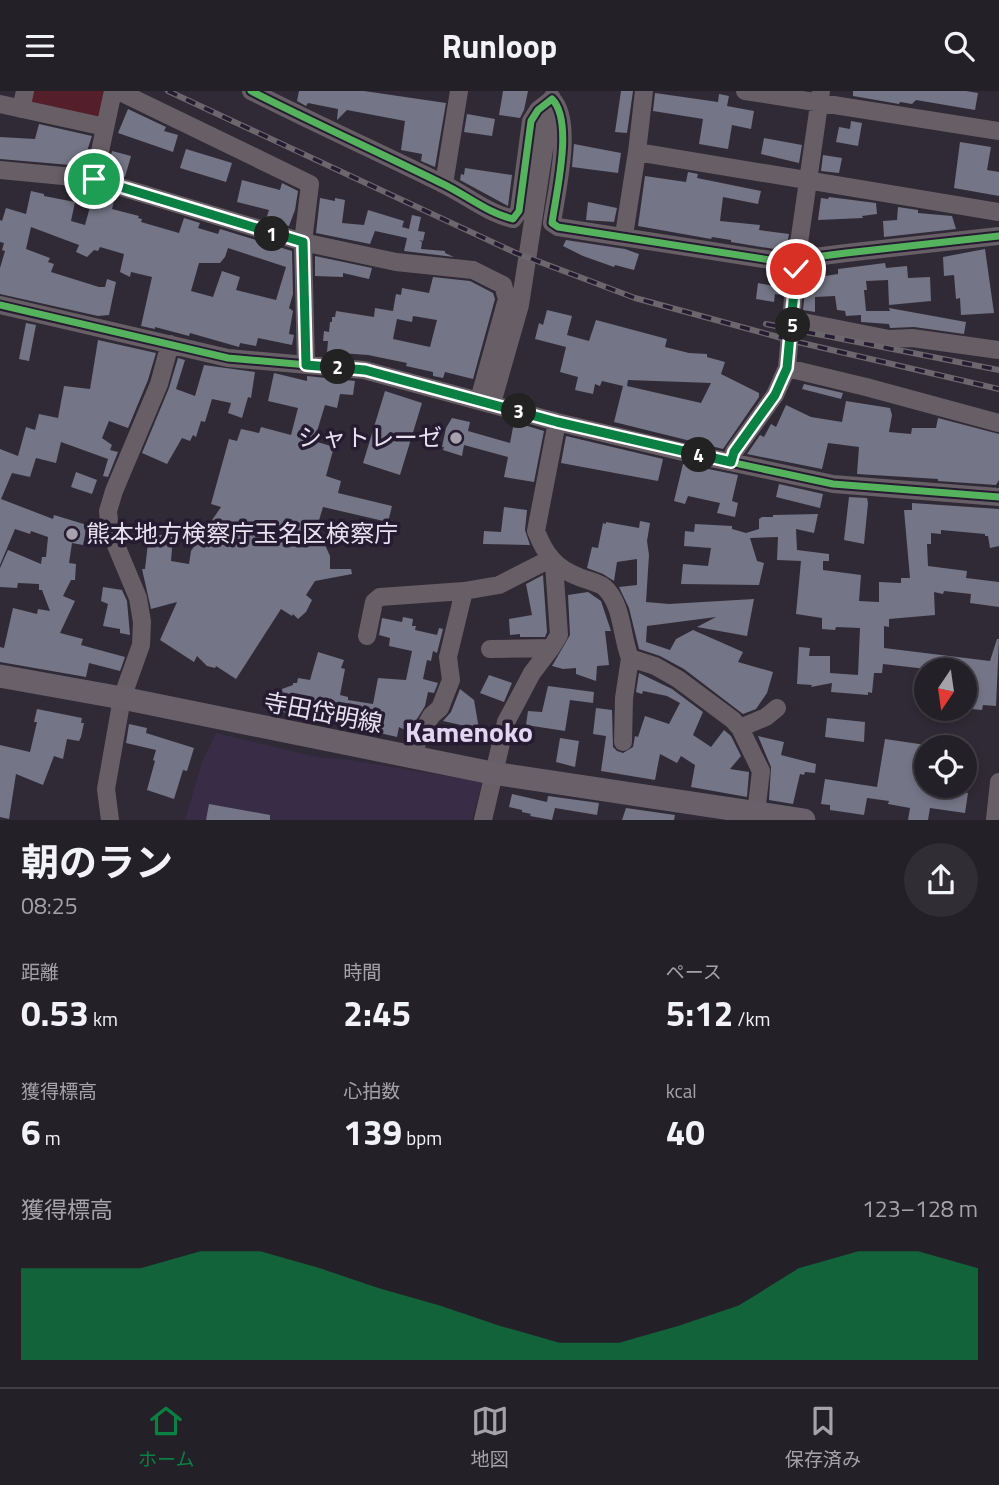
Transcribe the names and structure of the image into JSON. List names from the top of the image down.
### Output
{
  "streets": {
    "main road": ["寺田岱明線"]
  },
  "districts": ["Kamenoko"],
  "places": ["シャトレーゼ", "熊本地方検察庁玉名区検察庁"],
  "north": "bottom",
  "page": {
    "header": "Runloop",
    "pins": [
      "1",
      "5",
      "2",
      "3",
      "4"
    ],
    "heading": ["朝のラン", "08:25"],
    "stats": [
      ["距離", "0.53 km"],
      ["時間", "2:45"],
      ["ペース", "5:12 /km"],
      ["獲得標高", "6 m"],
      ["心拍数", "139 bpm"],
      ["kcal", "40"]
    ],
    "chart": ["獲得標高", "123–128 m"],
    "tabs": ["ホーム", "地図", "保存済み"]
  }
}
